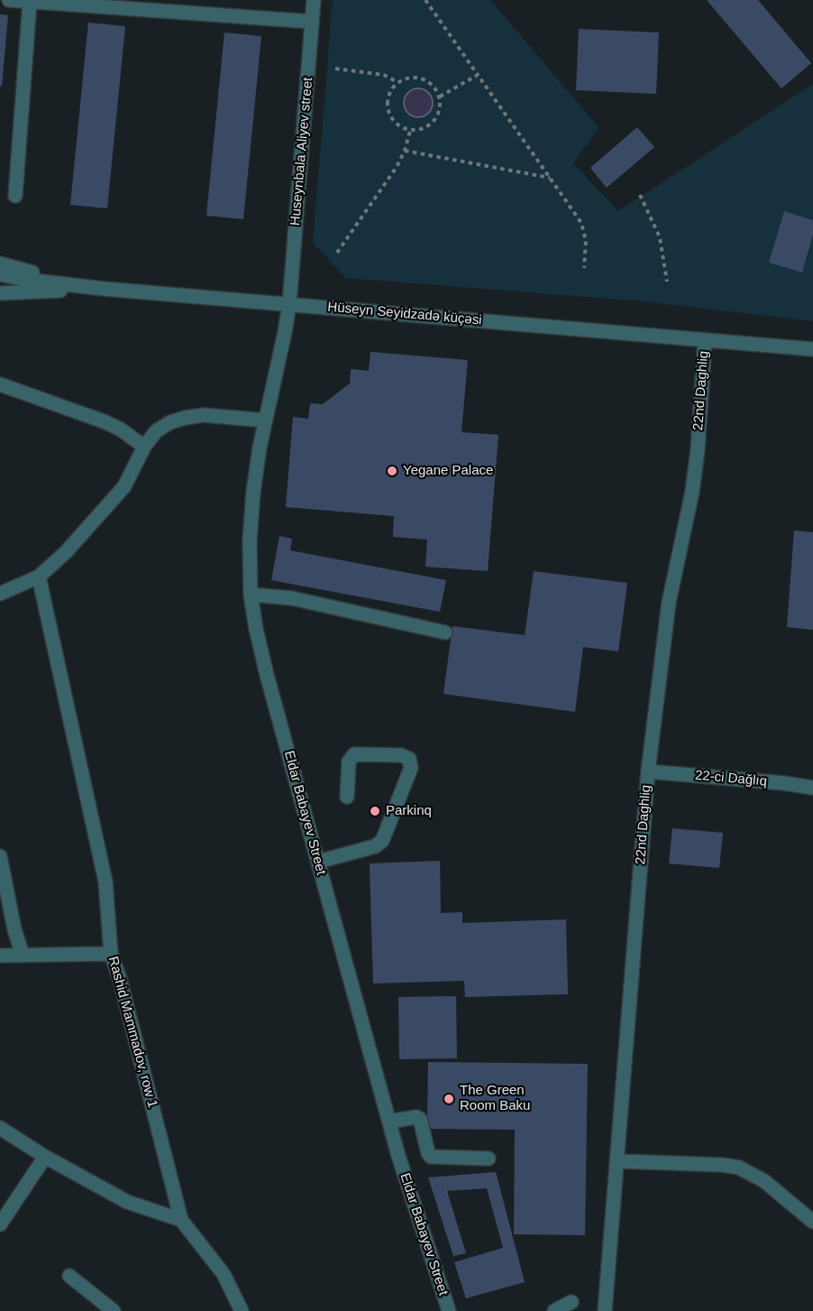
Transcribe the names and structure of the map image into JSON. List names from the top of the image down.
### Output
{
  "streets": {
    "street": [
      "Huseynbala Aliyev street",
      "Hüseyn Seyidzadə küçəsi",
      "22nd Daghlig",
      "22-ci Dağlıq",
      "Eldar Babayev Street",
      "Rashid Mammadov, row 1"
    ]
  },
  "crossings": [
    ["Huseynbala Aliyev street", "Hüseyn Seyidzadə küçəsi"],
    ["Huseynbala Aliyev street", "Eldar Babayev Street"],
    ["Hüseyn Seyidzadə küçəsi", "22nd Daghlig"],
    ["Hüseyn Seyidzadə küçəsi", "Eldar Babayev Street"],
    ["22nd Daghlig", "22-ci Dağlıq"]
  ],
  "places": ["Yegane Palace", "Parkinq", "The Green Room Baku"]
}
